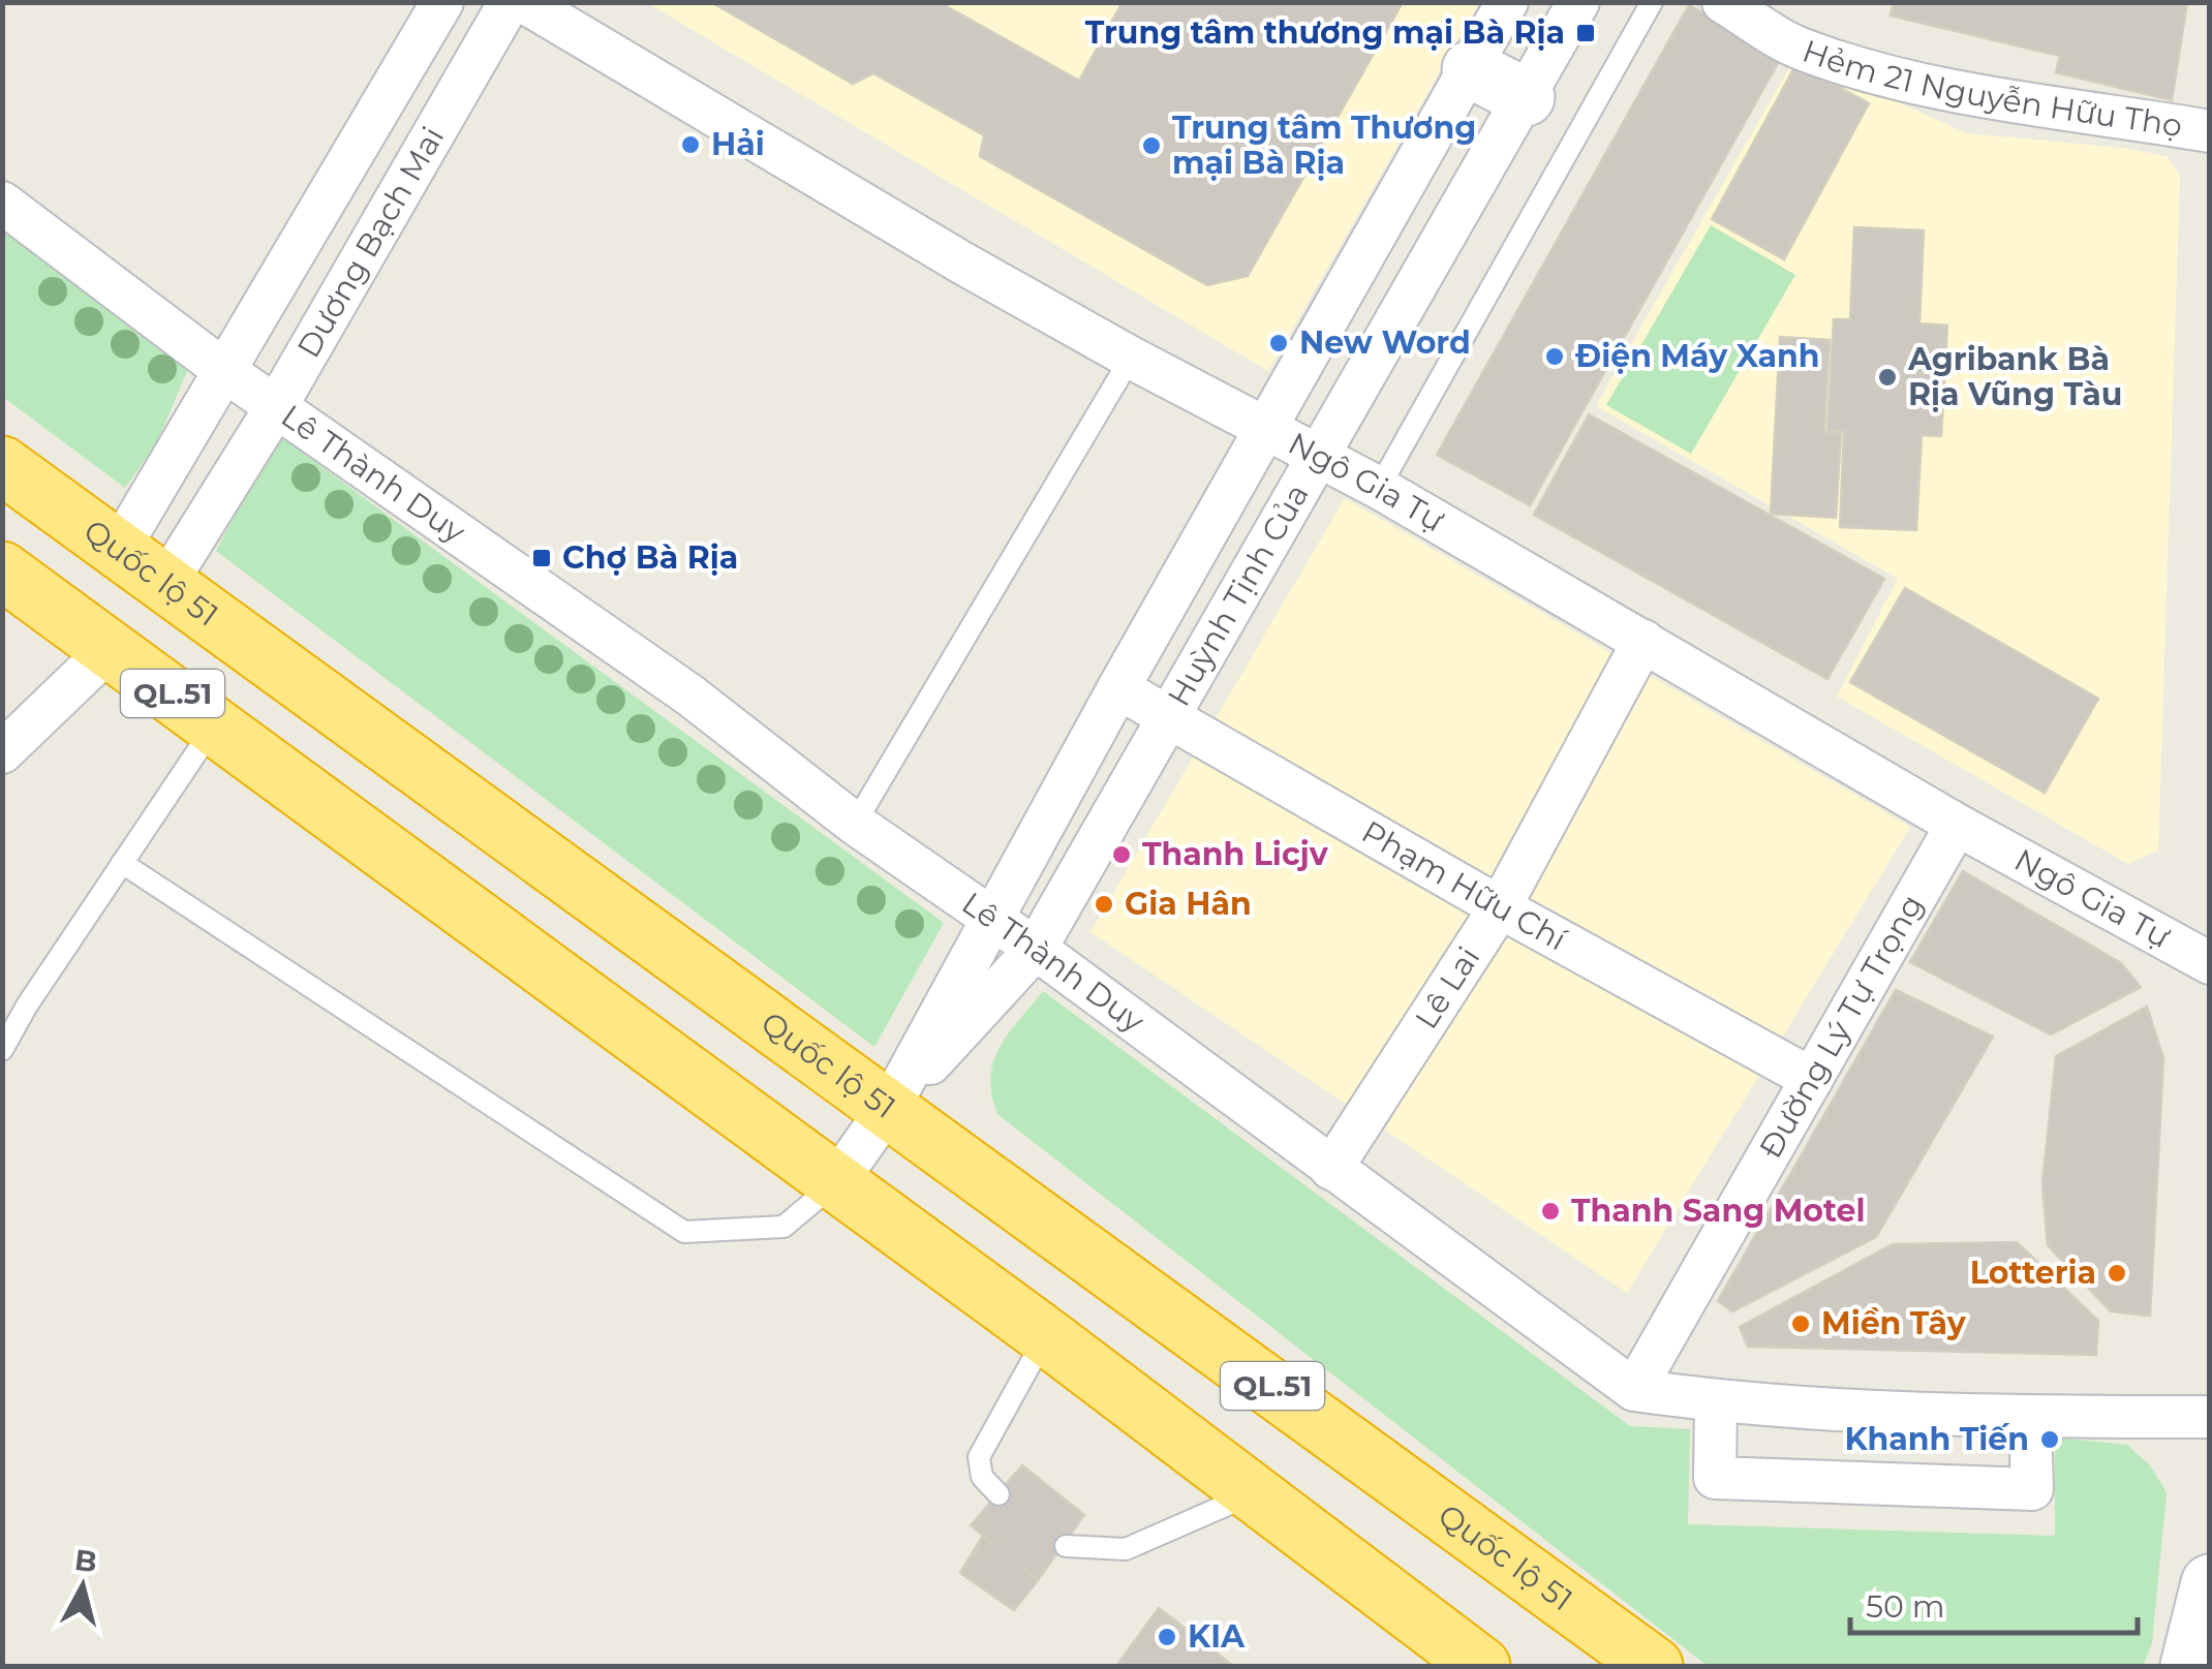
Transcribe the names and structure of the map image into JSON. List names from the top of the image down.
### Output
{
  "streets": {
    "highway": ["Quốc lộ 51", "QL.51"],
    "street": [
      "Hẻm 21 Nguyễn Hữu Thọ",
      "Dương Bạch Mai",
      "Lê Thành Duy",
      "Ngô Gia Tự",
      "Huỳnh Tịnh Của",
      "Phạm Hữu Chí",
      "Lê Lai",
      "Đường Lý Tự Trọng"
    ]
  },
  "crossings": [
    ["Dương Bạch Mai", "Lê Thành Duy"],
    ["Dương Bạch Mai", "Quốc lộ 51"],
    ["Lê Thành Duy", "Huỳnh Tịnh Của"],
    ["Lê Thành Duy", "Lê Lai"],
    ["Lê Thành Duy", "Đường Lý Tự Trọng"],
    ["Ngô Gia Tự", "Huỳnh Tịnh Của"],
    ["Ngô Gia Tự", "Lê Lai"],
    ["Ngô Gia Tự", "Đường Lý Tự Trọng"],
    ["Quốc lộ 51", "Huỳnh Tịnh Của"],
    ["Huỳnh Tịnh Của", "QL.51"],
    ["Huỳnh Tịnh Của", "Phạm Hữu Chí"],
    ["Phạm Hữu Chí", "Lê Lai"],
    ["Phạm Hữu Chí", "Đường Lý Tự Trọng"]
  ],
  "places": {
    "transit": ["Trung tâm thương mại Bà Rịa", "Chợ Bà Rịa"],
    "other": [
      "Hải",
      "Trung tâm Thương mại Bà Rịa",
      "New Word",
      "Điện Máy Xanh",
      "Agribank Bà Rịa Vũng Tàu",
      "Thanh Licjv",
      "Gia Hân",
      "Thanh Sang Motel",
      "Lotteria",
      "Miền Tây",
      "Khanh Tiến",
      "KIA"
    ]
  },
  "scale_bar": "50 m",
  "north": "top"
}
